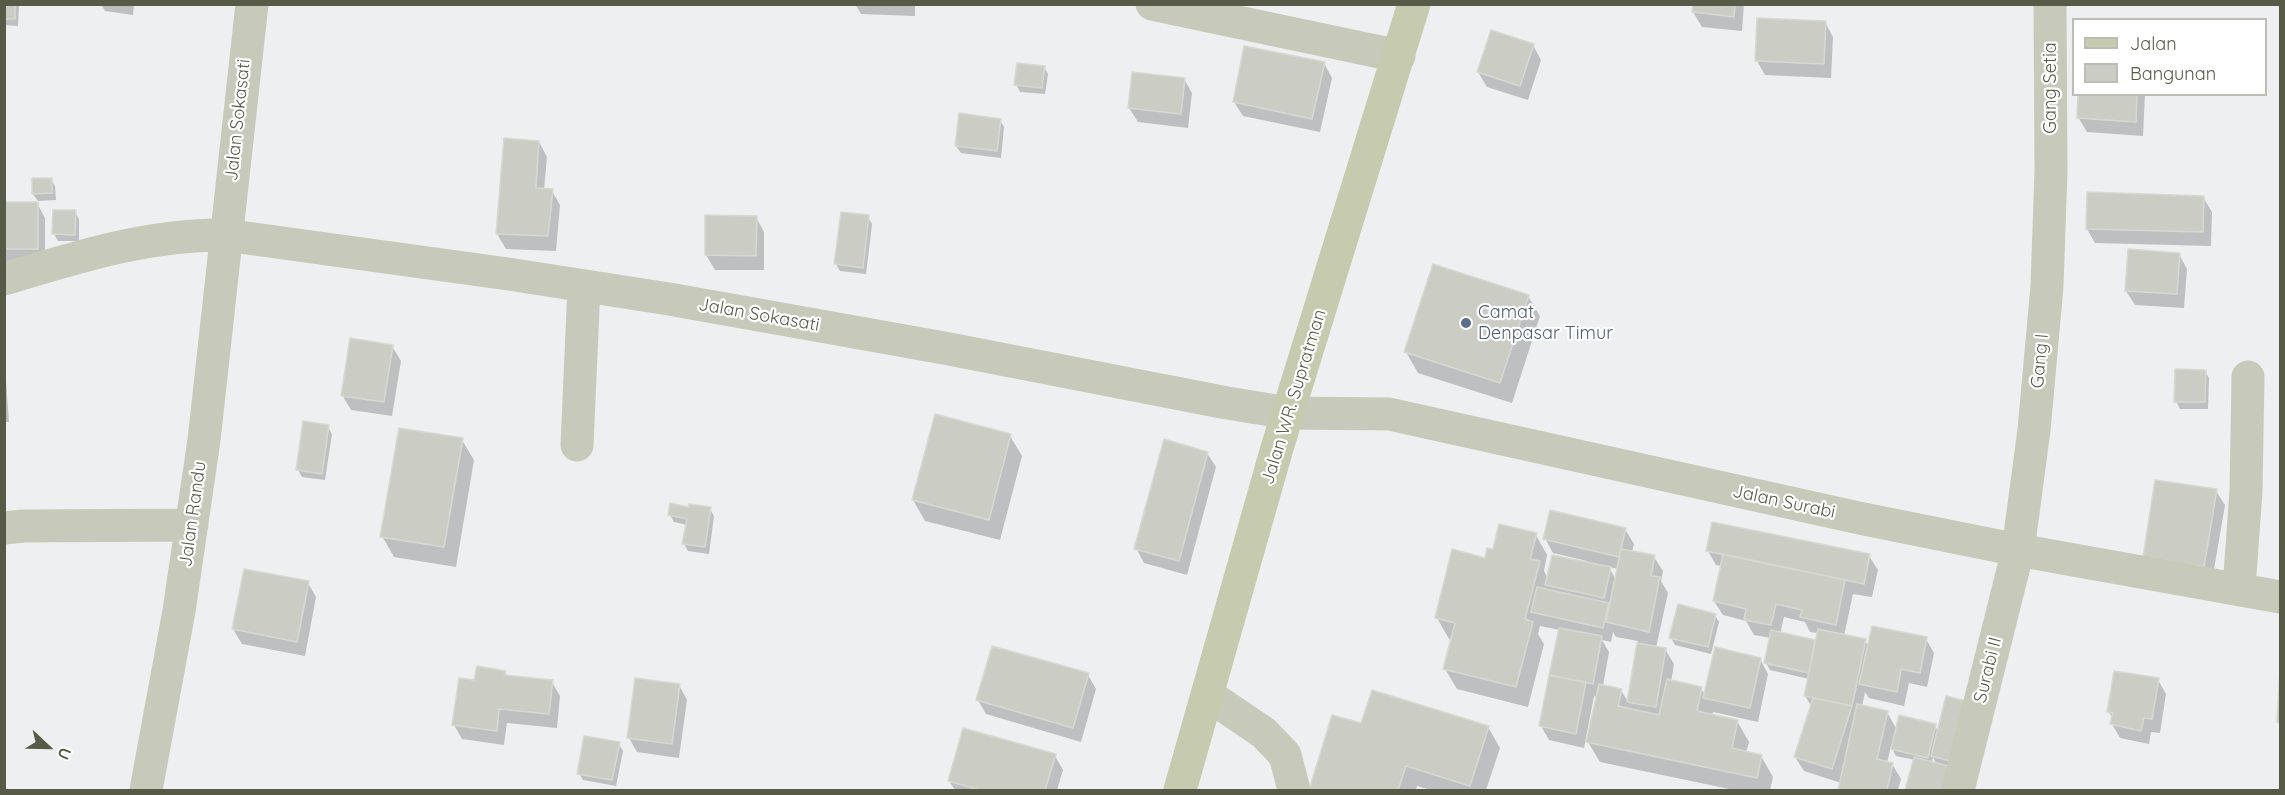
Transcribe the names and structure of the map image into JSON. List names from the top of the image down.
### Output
{
  "streets": {
    "main road": ["Jalan WR. Supratman"],
    "street": [
      "Gang Setia",
      "Jalan Sokasati",
      "Gang I",
      "Jalan Surabi",
      "Jalan Randu",
      "Surabi II"
    ]
  },
  "crossings": [
    ["Gang Setia", "Gang I"],
    ["Jalan Sokasati", "Jalan WR. Supratman"],
    ["Jalan Sokasati", "Jalan Surabi"],
    ["Jalan Sokasati", "Jalan Randu"],
    ["Gang I", "Jalan Surabi"],
    ["Gang I", "Surabi II"],
    ["Jalan WR. Supratman", "Jalan Surabi"],
    ["Jalan Surabi", "Surabi II"]
  ],
  "places": ["Camat Denpasar Timur"],
  "legend": ["Jalan", "Bangunan"],
  "north": "right"
}
